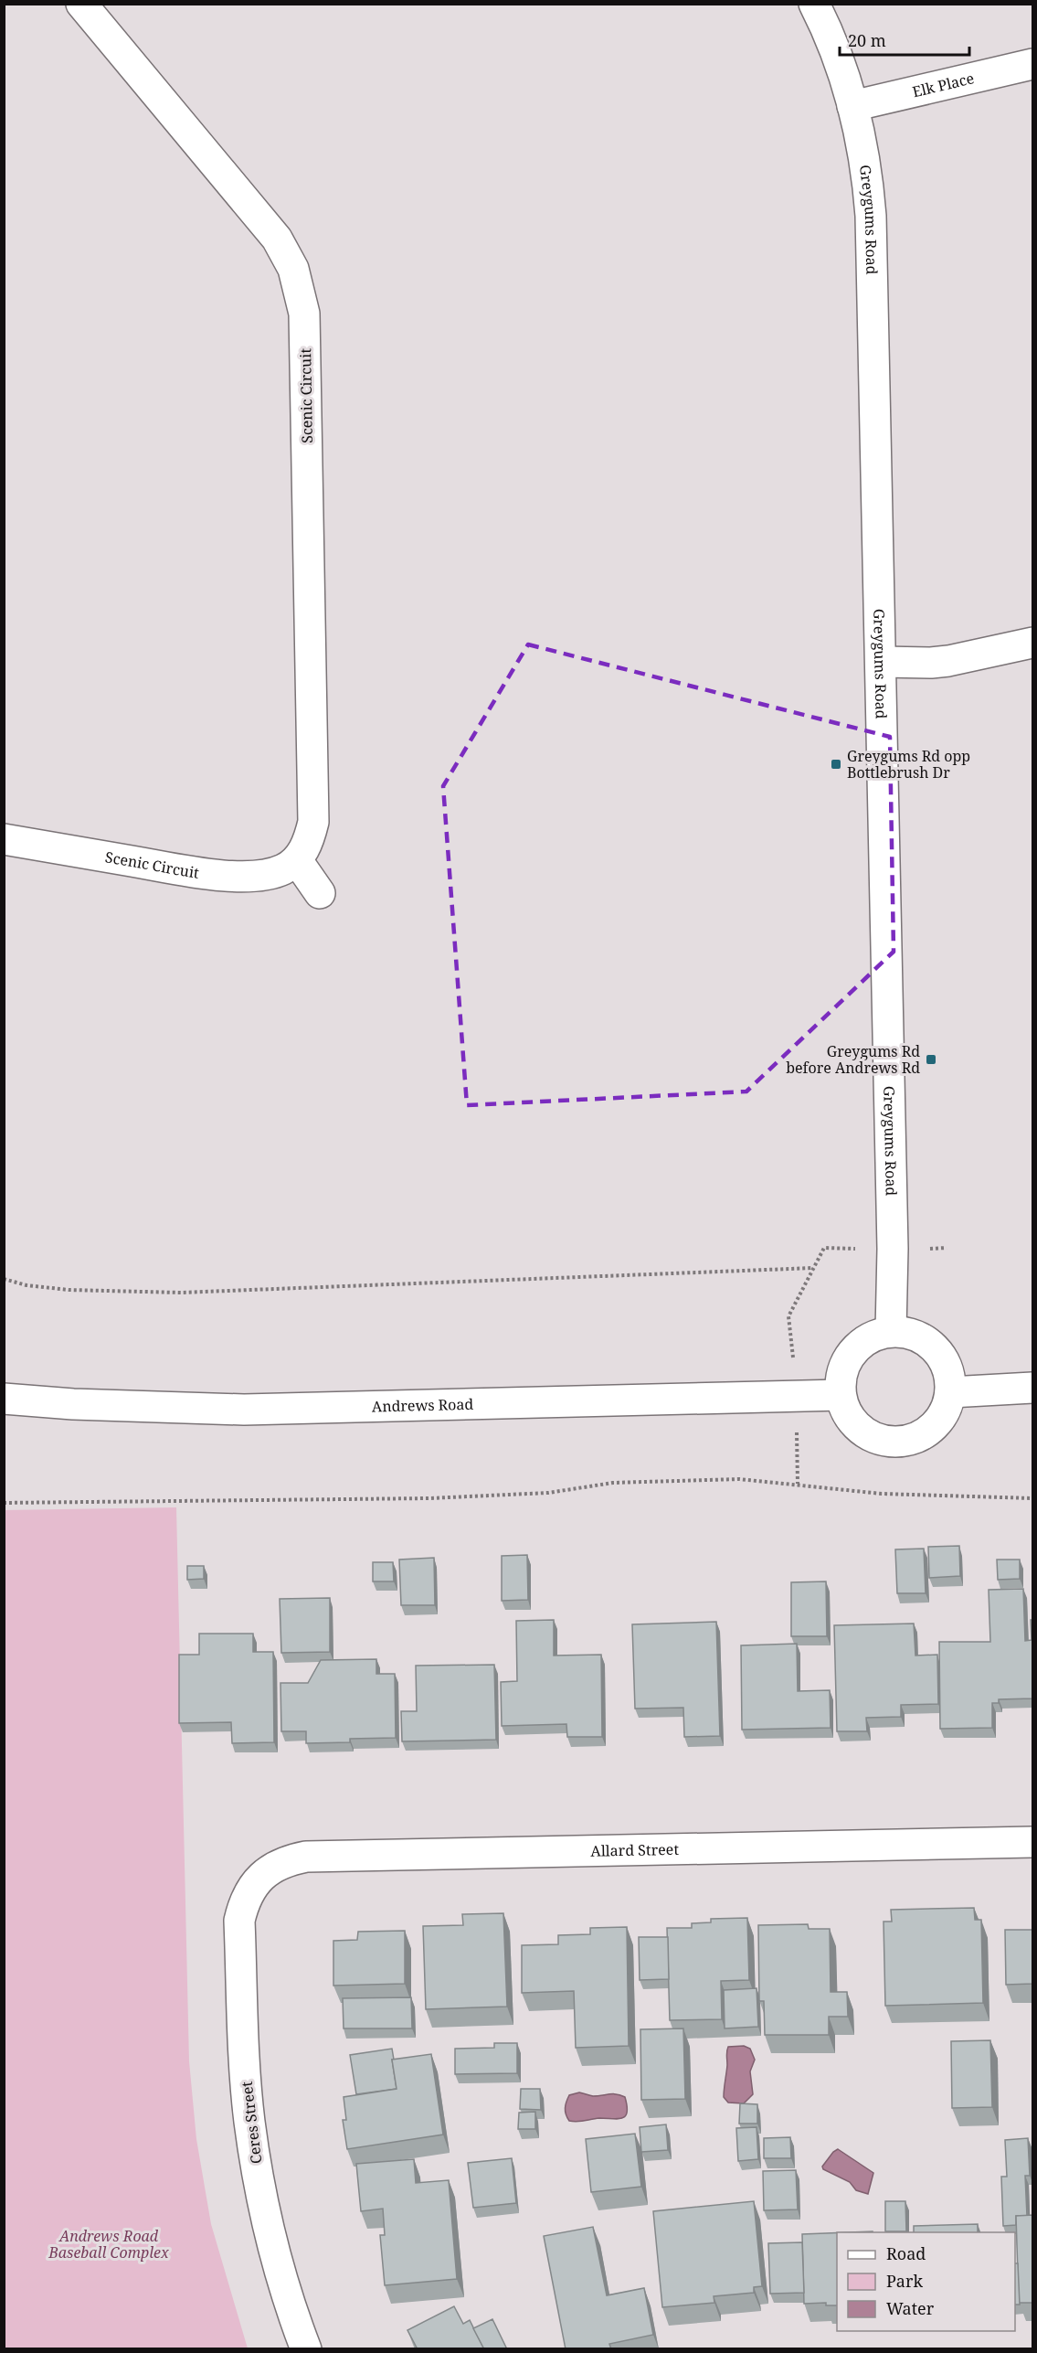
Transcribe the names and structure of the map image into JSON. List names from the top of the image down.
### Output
{
  "streets": {
    "street": [
      "Elk Place",
      "Greygums Road",
      "Scenic Circuit",
      "Andrews Road",
      "Allard Street",
      "Ceres Street"
    ]
  },
  "crossings": [
    ["Elk Place", "Greygums Road"],
    ["Greygums Road", "Andrews Road"],
    ["Allard Street", "Ceres Street"]
  ],
  "parks": ["Andrews Road Baseball Complex"],
  "places": {
    "transit": ["Greygums Rd opp Bottlebrush Dr", "Greygums Rd before Andrews Rd"]
  },
  "legend": ["Road", "Park", "Water"],
  "scale_bar": "20 m"
}
